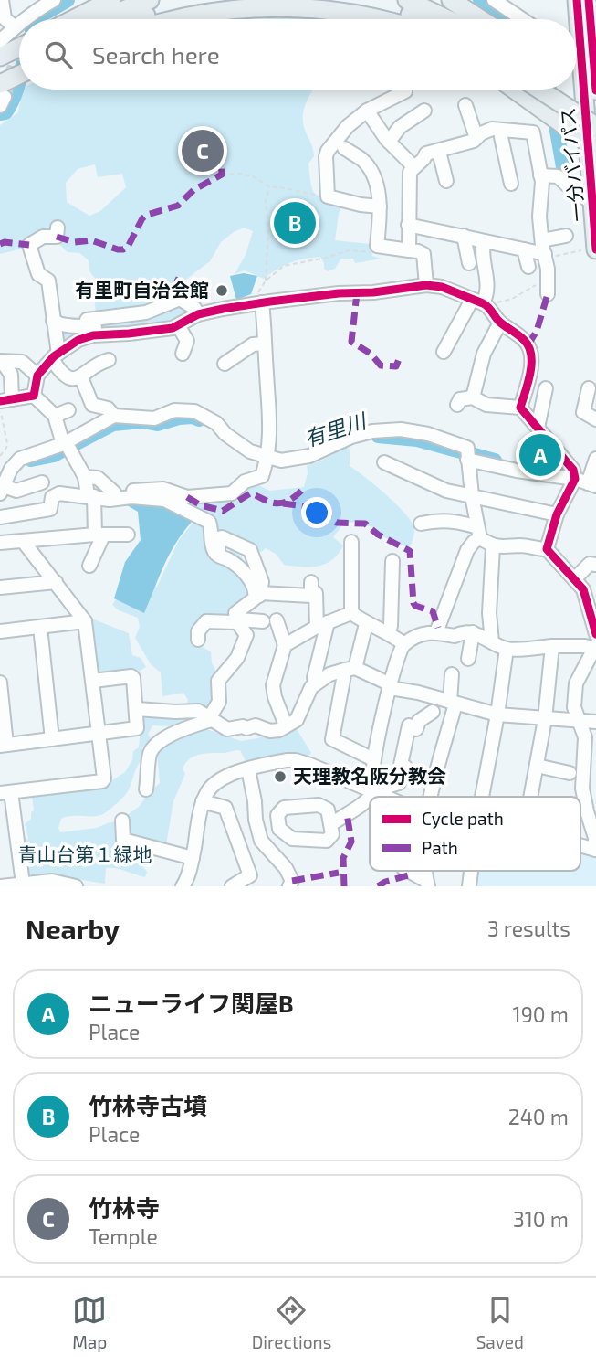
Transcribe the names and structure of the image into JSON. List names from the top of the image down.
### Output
{
  "streets": {
    "highway": ["一分バイパス"]
  },
  "water": ["有里川"],
  "parks": ["青山台第１緑地"],
  "places": ["有里町自治会館", "天理教名阪分教会"],
  "legend": ["Cycle path", "Path"],
  "page": {
    "search": "Search here",
    "pins": ["C", "B", "A"],
    "heading": ["Nearby", "3 results"],
    "list": [
      {
        "mark": "A",
        "name": "ニューライフ関屋B",
        "note": "Place",
        "value": "190 m"
      },
      {
        "mark": "B",
        "name": "竹林寺古墳",
        "note": "Place",
        "value": "240 m"
      },
      {
        "mark": "C",
        "name": "竹林寺",
        "note": "Temple",
        "value": "310 m"
      }
    ],
    "nav": ["Map", "Directions", "Saved"]
  }
}
